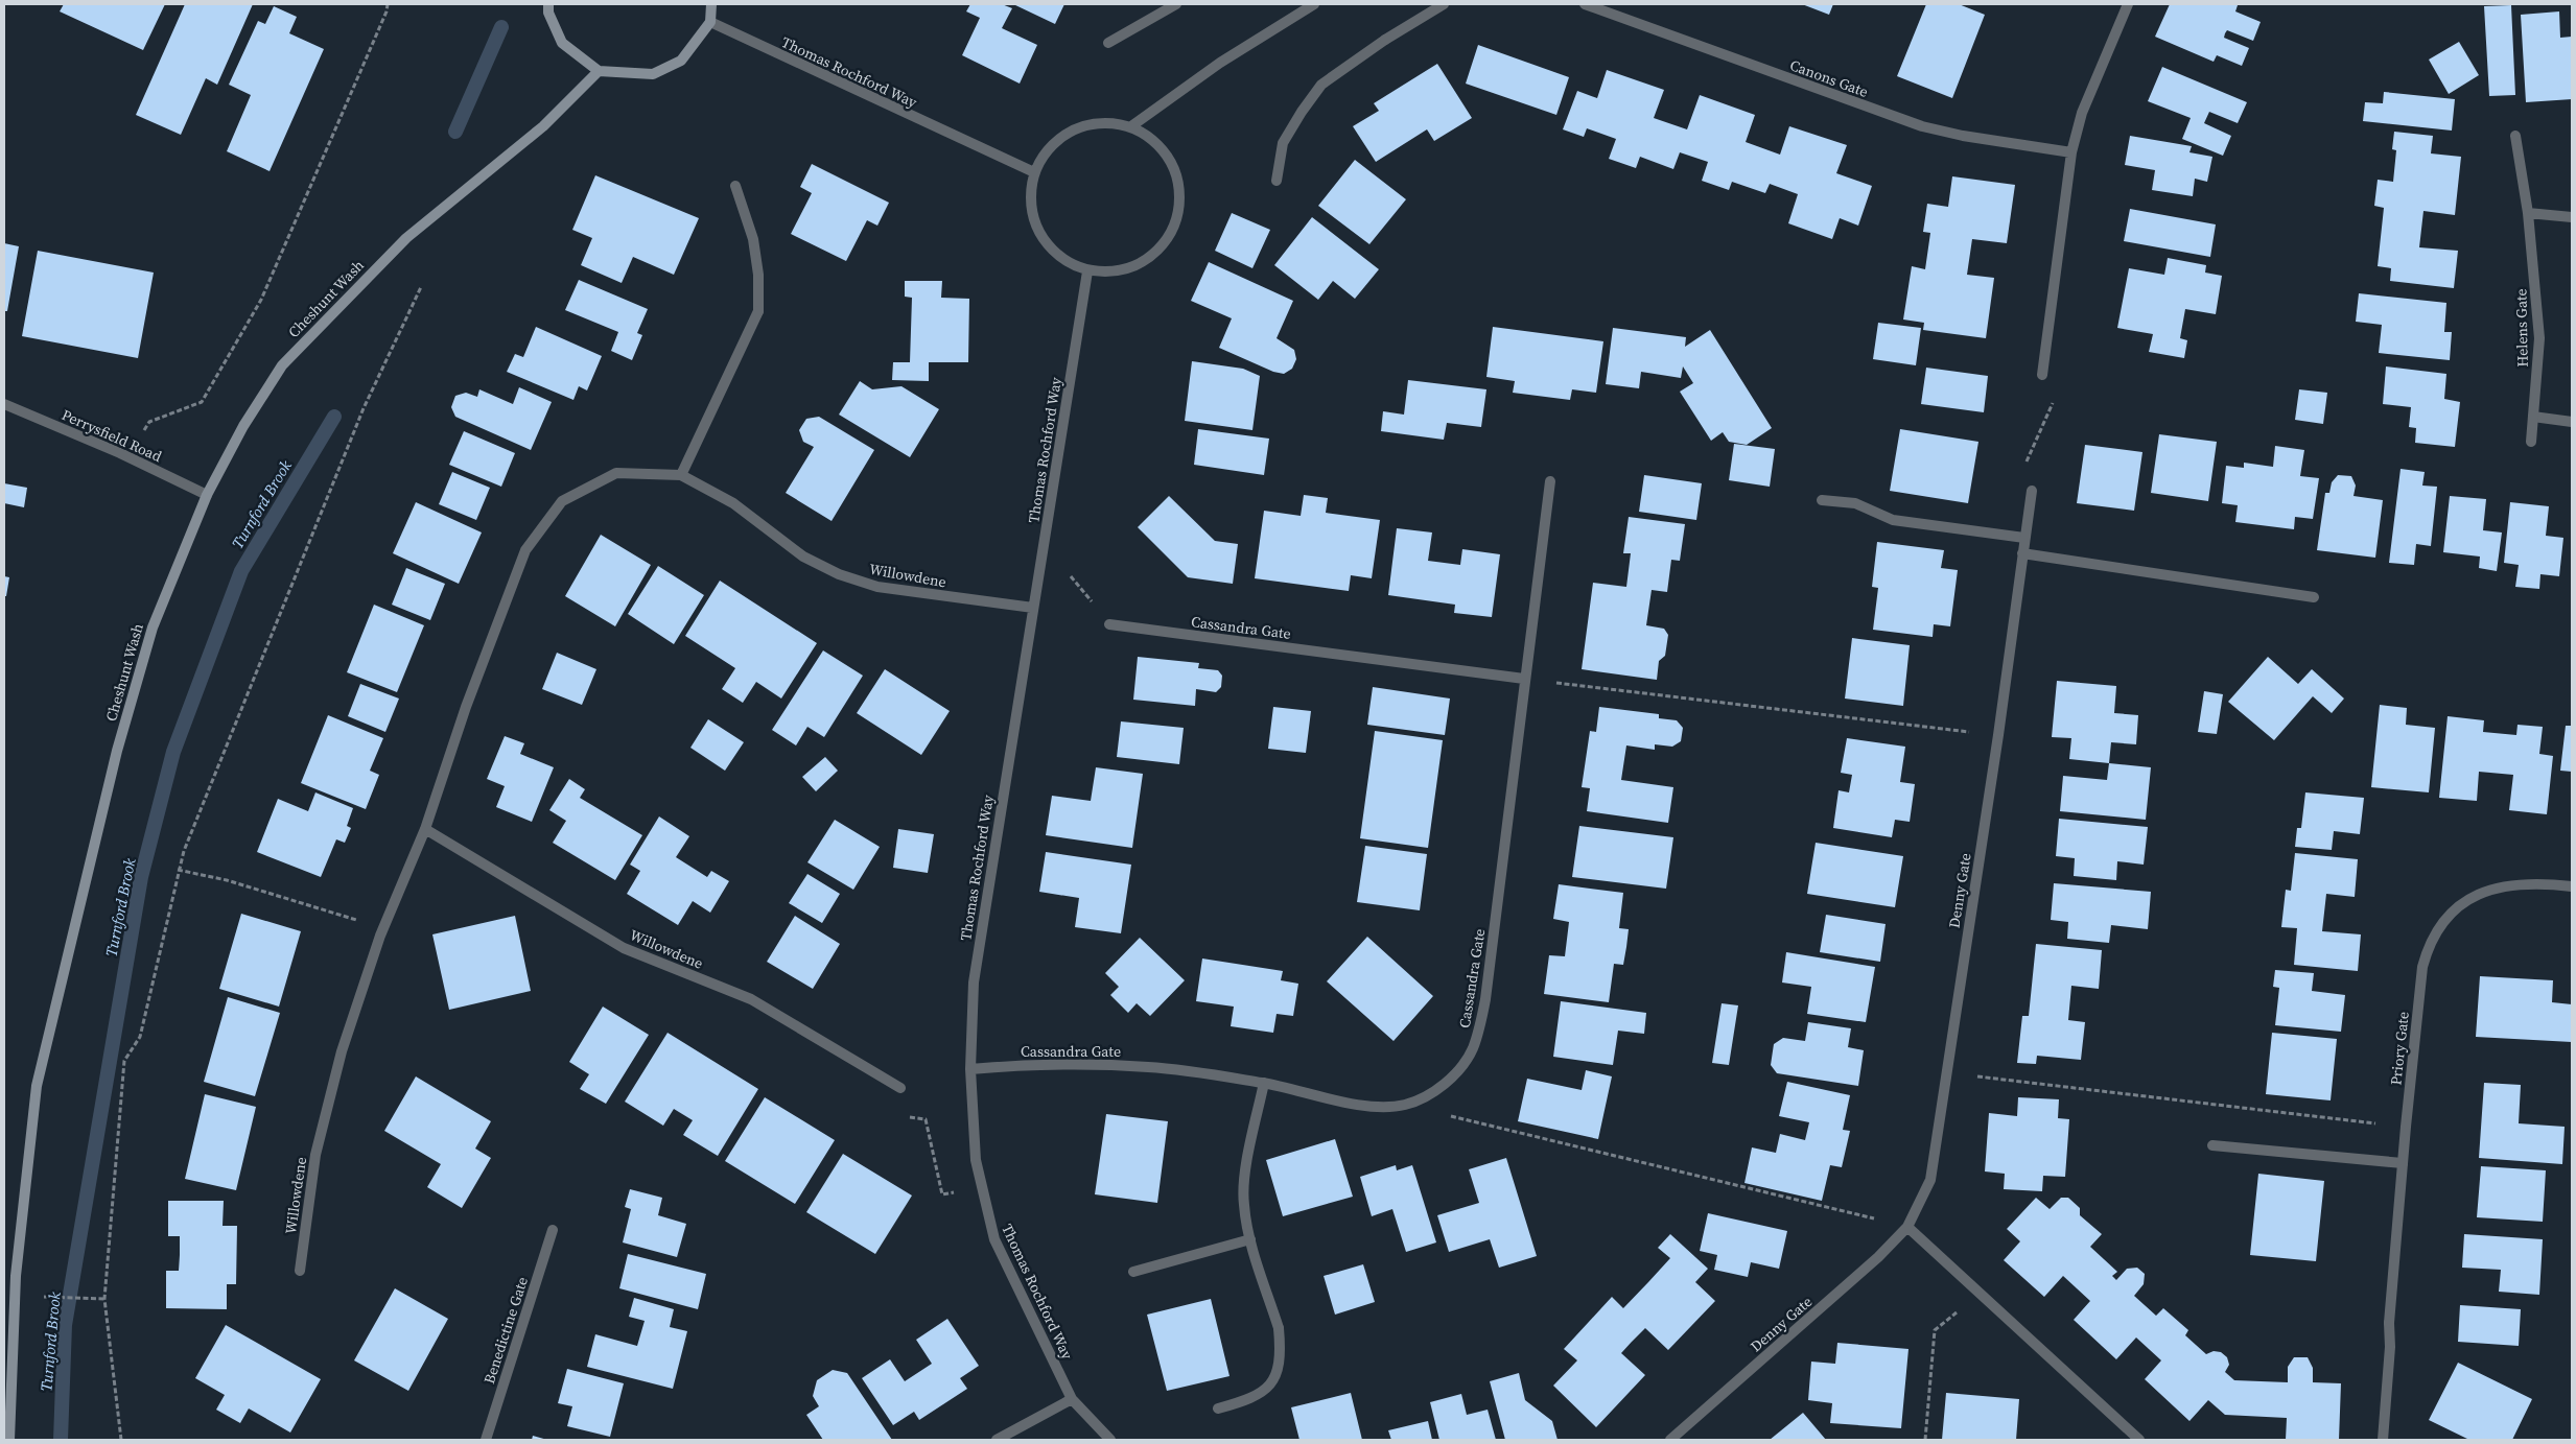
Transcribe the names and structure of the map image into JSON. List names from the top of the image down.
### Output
{
  "streets": {
    "main road": ["Cheshunt Wash"],
    "street": [
      "Thomas Rochford Way",
      "Canons Gate",
      "Helens Gate",
      "Perrysfield Road",
      "Willowdene",
      "Cassandra Gate",
      "Denny Gate",
      "Priory Gate",
      "Benedictine Gate"
    ]
  },
  "crossings": [
    ["Thomas Rochford Way", "Willowdene"],
    ["Thomas Rochford Way", "Cassandra Gate"],
    ["Cheshunt Wash", "Perrysfield Road"]
  ],
  "water": ["Turnford Brook"]
}
